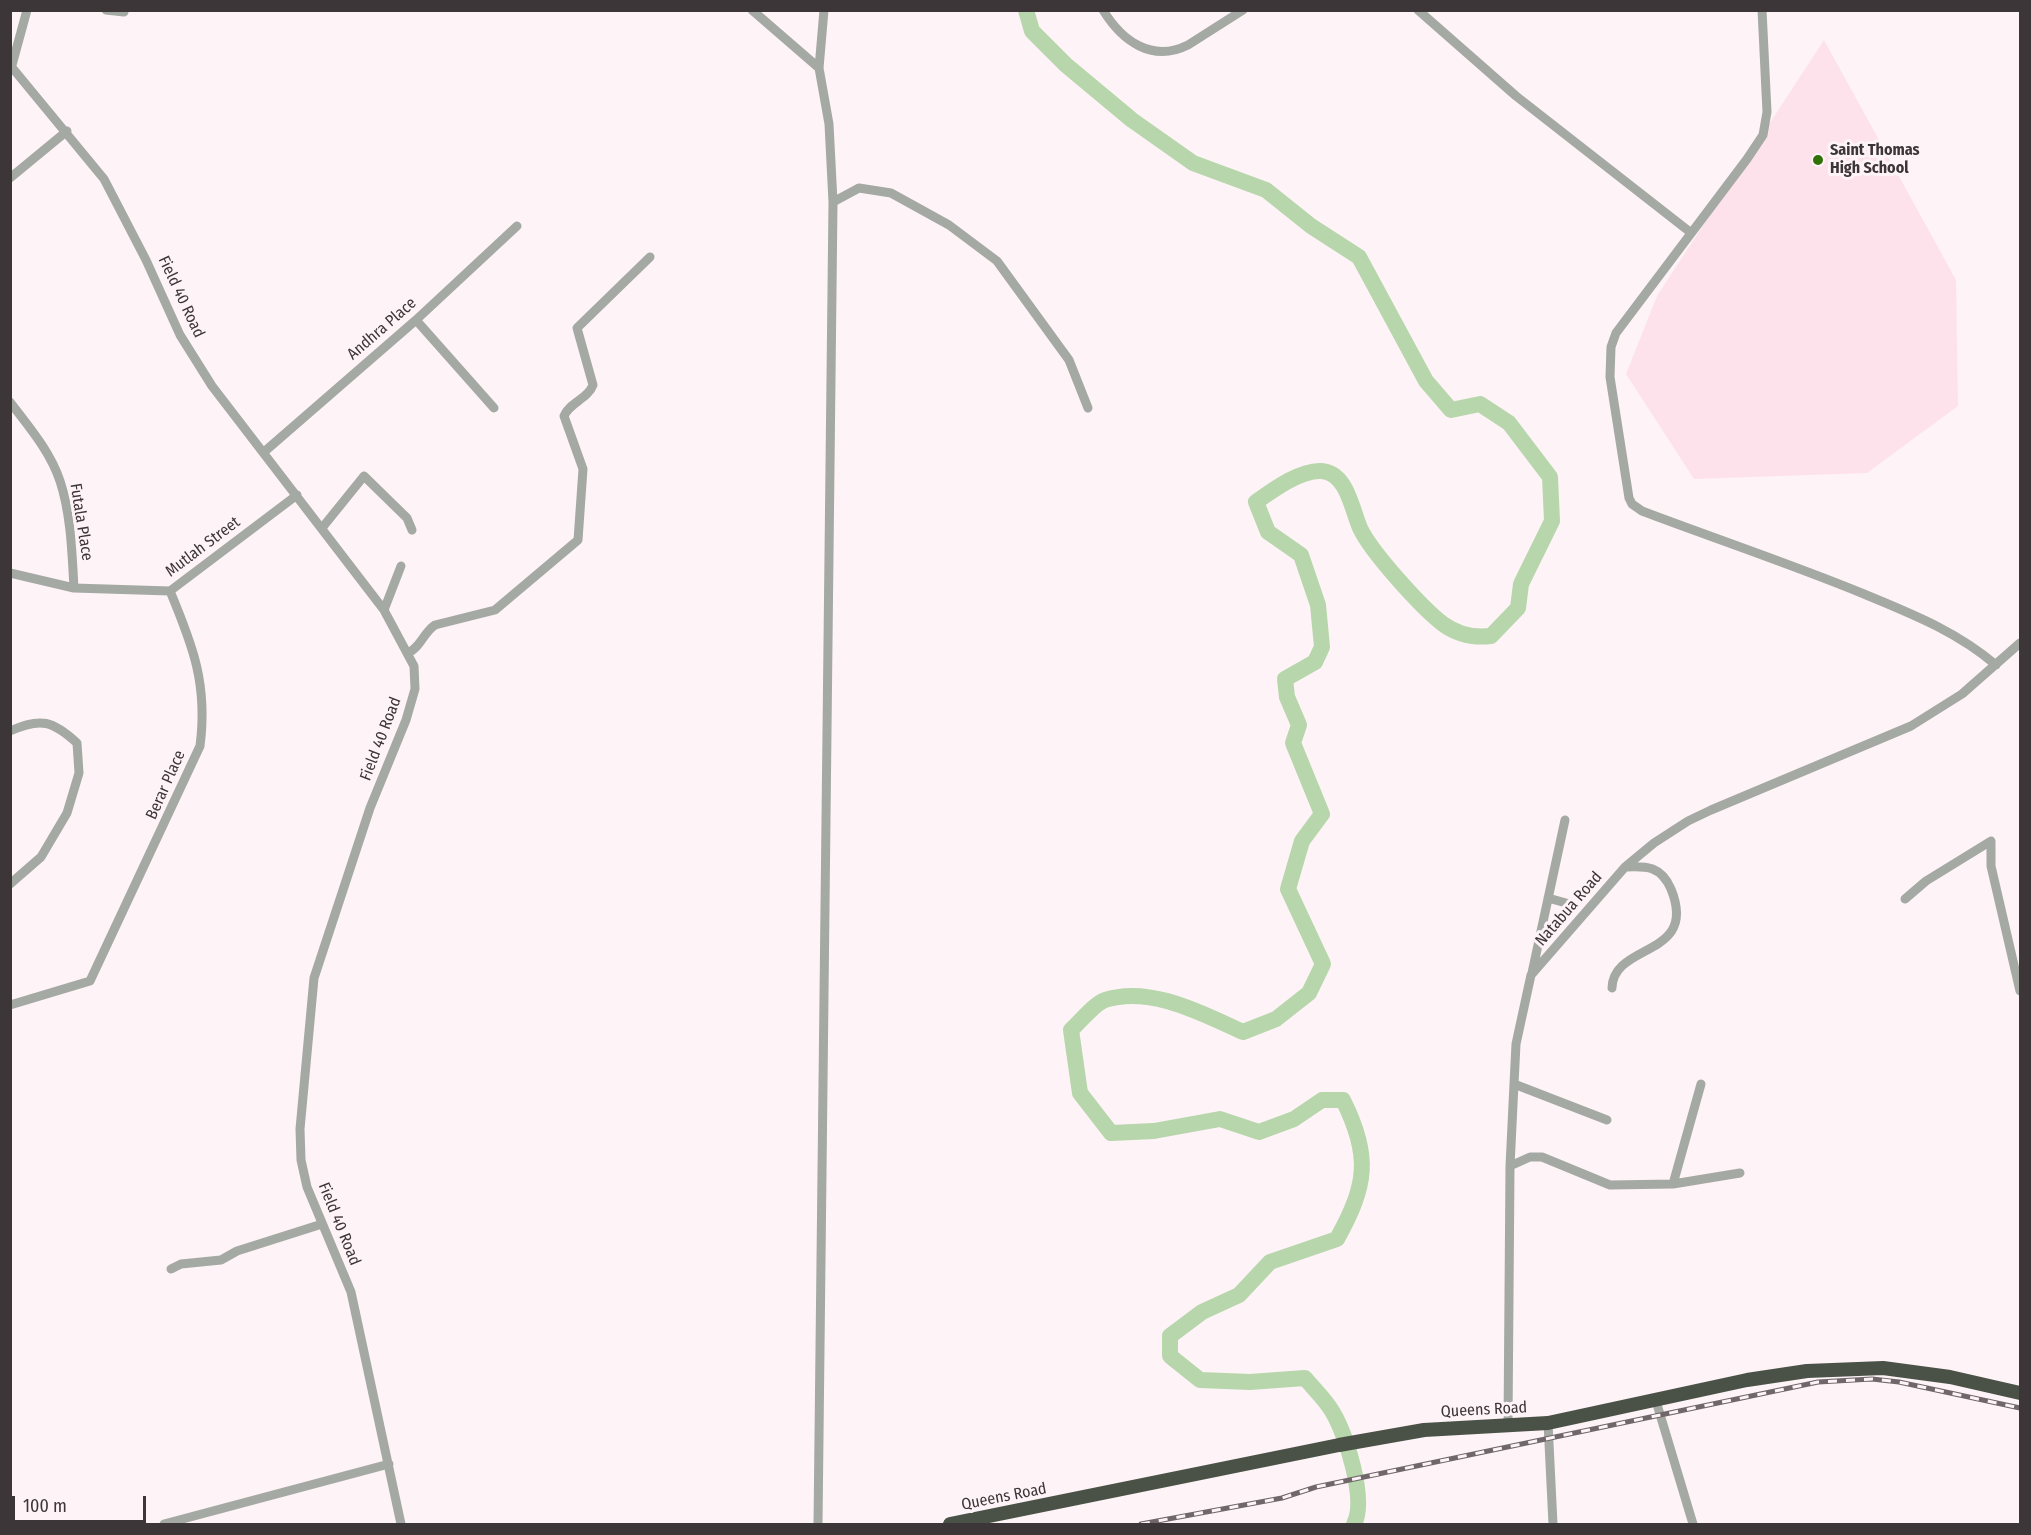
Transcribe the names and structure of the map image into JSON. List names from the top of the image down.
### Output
{
  "streets": {
    "highway": ["Queens Road"],
    "street": [
      "Field 40 Road",
      "Andhra Place",
      "Futala Place",
      "Mutlah Street",
      "Berar Place",
      "Natabua Road"
    ]
  },
  "crossings": [
    ["Field 40 Road", "Andhra Place"],
    ["Field 40 Road", "Mutlah Street"],
    ["Futala Place", "Mutlah Street"],
    ["Mutlah Street", "Berar Place"],
    ["Natabua Road", "Queens Road"]
  ],
  "places": ["Saint Thomas High School"],
  "scale_bar": "100 m"
}
